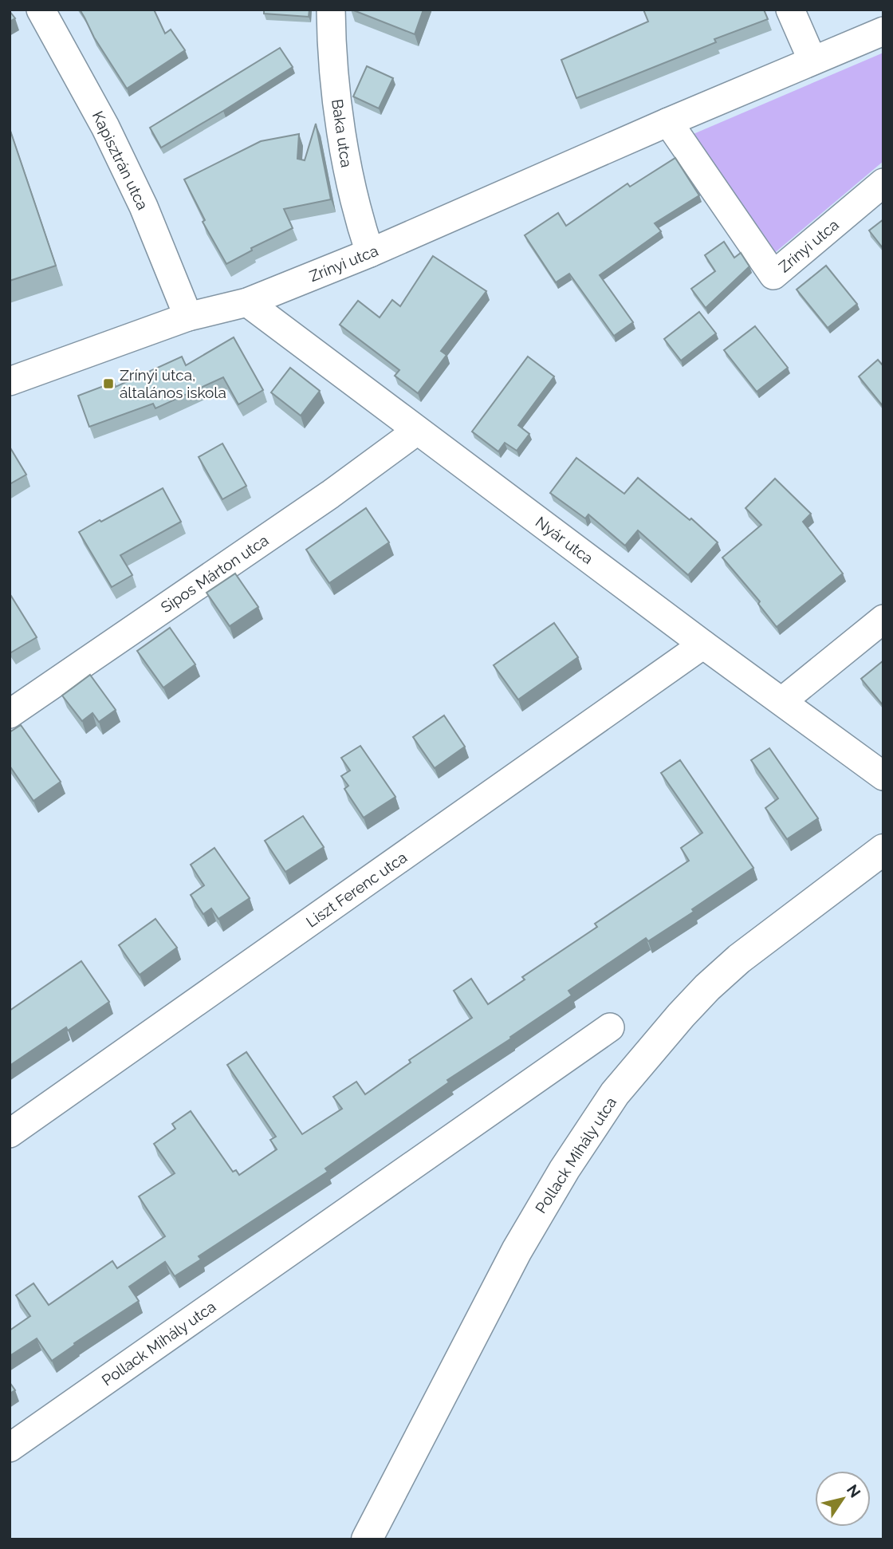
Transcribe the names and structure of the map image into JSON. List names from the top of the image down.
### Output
{
  "streets": {
    "main road": ["Pollack Mihály utca"],
    "street": [
      "Baka utca",
      "Kapisztrán utca",
      "Zrínyi utca",
      "Nyár utca",
      "Sipos Márton utca",
      "Liszt Ferenc utca"
    ]
  },
  "crossings": [
    ["Baka utca", "Zrínyi utca"],
    ["Kapisztrán utca", "Zrínyi utca"],
    ["Zrínyi utca", "Nyár utca"],
    ["Nyár utca", "Sipos Márton utca"],
    ["Nyár utca", "Liszt Ferenc utca"]
  ],
  "places": {
    "transit": ["Zrínyi utca, általános iskola"]
  },
  "north": "top right"
}
